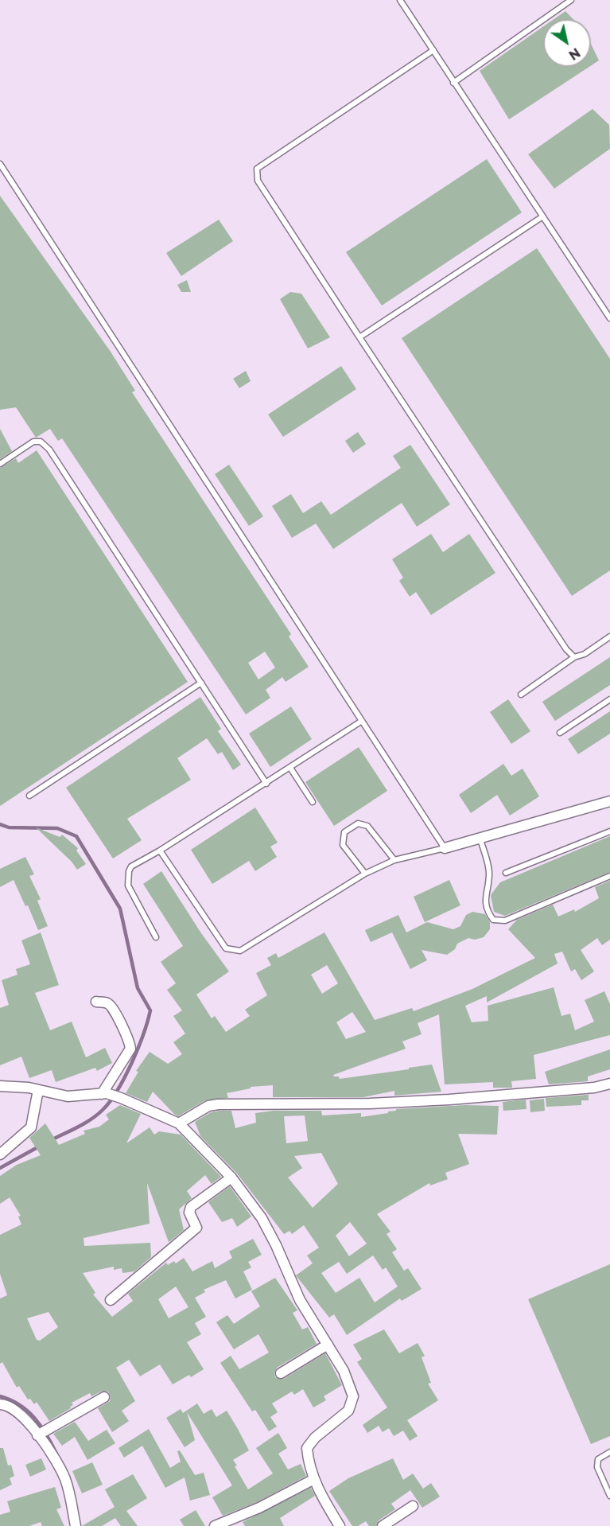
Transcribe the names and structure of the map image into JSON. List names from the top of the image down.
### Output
{
  "north": "bottom right"
}
